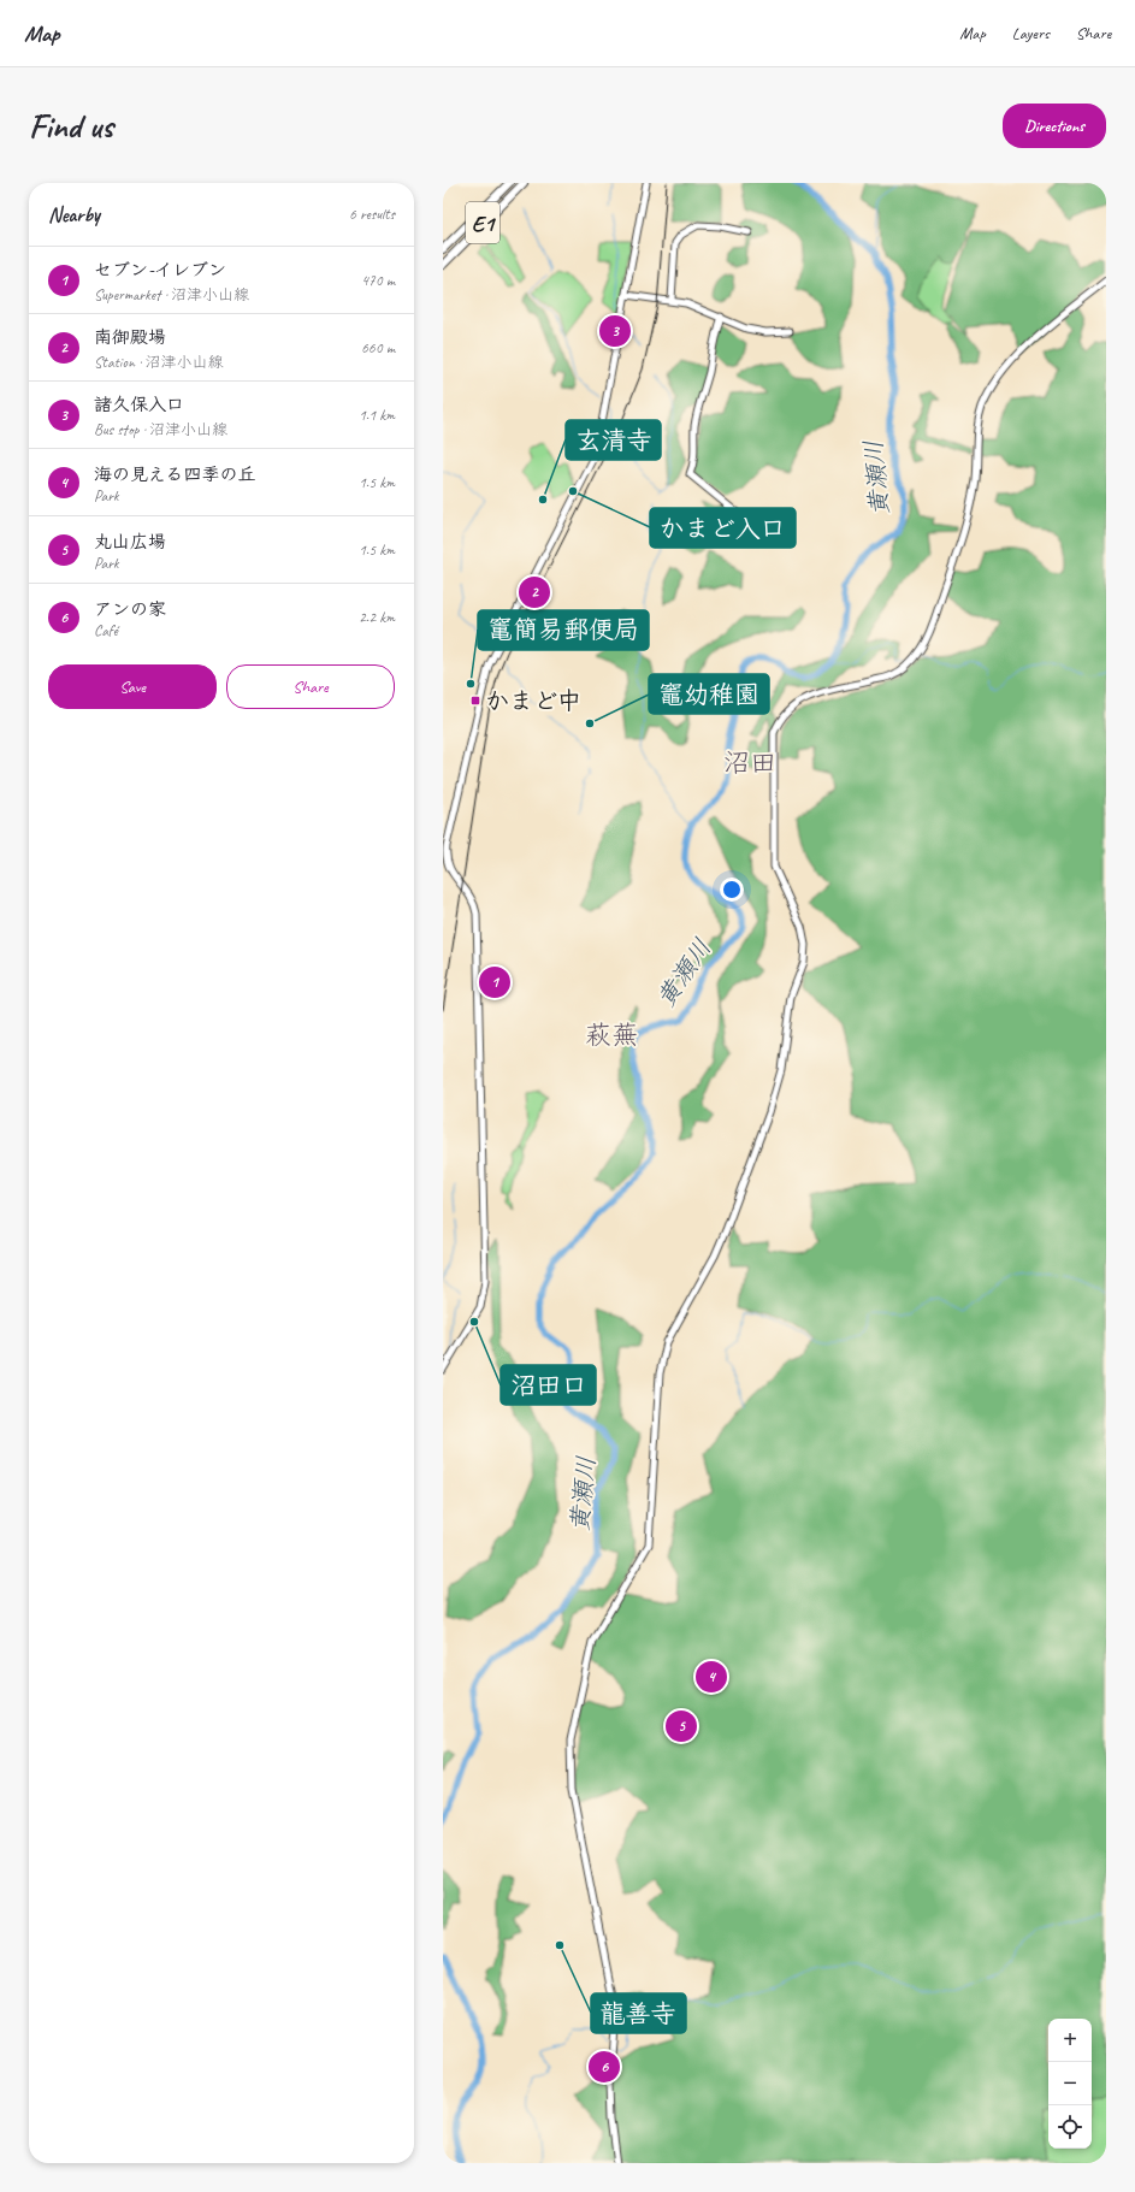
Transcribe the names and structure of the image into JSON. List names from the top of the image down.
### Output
{
  "streets": {
    "highway": ["E1"]
  },
  "districts": ["沼田", "萩蕪"],
  "water": ["黄瀬川"],
  "places": {
    "other": [
      "かまど入口",
      "玄清寺",
      "竃簡易郵便局",
      "竈幼稚園",
      "沼田口",
      "龍善寺"
    ],
    "transit": ["かまど中"]
  },
  "page": {
    "header": "Map",
    "nav": ["Map", "Layers", "Share"],
    "buttons": [
      "Directions",
      ["Save", "Share"]
    ],
    "title": "Find us",
    "heading": ["Nearby", "6 results"],
    "list": [
      {
        "mark": "1",
        "name": "セブン-イレブン",
        "note": "Supermarket · 沼津小山線",
        "value": "470 m"
      },
      {
        "mark": "2",
        "name": "南御殿場",
        "note": "Station · 沼津小山線",
        "value": "660 m"
      },
      {
        "mark": "3",
        "name": "諸久保入口",
        "note": "Bus stop · 沼津小山線",
        "value": "1.1 km"
      },
      {
        "mark": "4",
        "name": "海の見える四季の丘",
        "note": "Park",
        "value": "1.5 km"
      },
      {
        "mark": "5",
        "name": "丸山広場",
        "note": "Park",
        "value": "1.5 km"
      },
      {
        "mark": "6",
        "name": "アンの家",
        "note": "Café",
        "value": "2.2 km"
      }
    ],
    "pins": [
      "3",
      "2",
      "1",
      "4",
      "5",
      "6"
    ],
    "map_buttons": ["+", "−"]
  }
}
